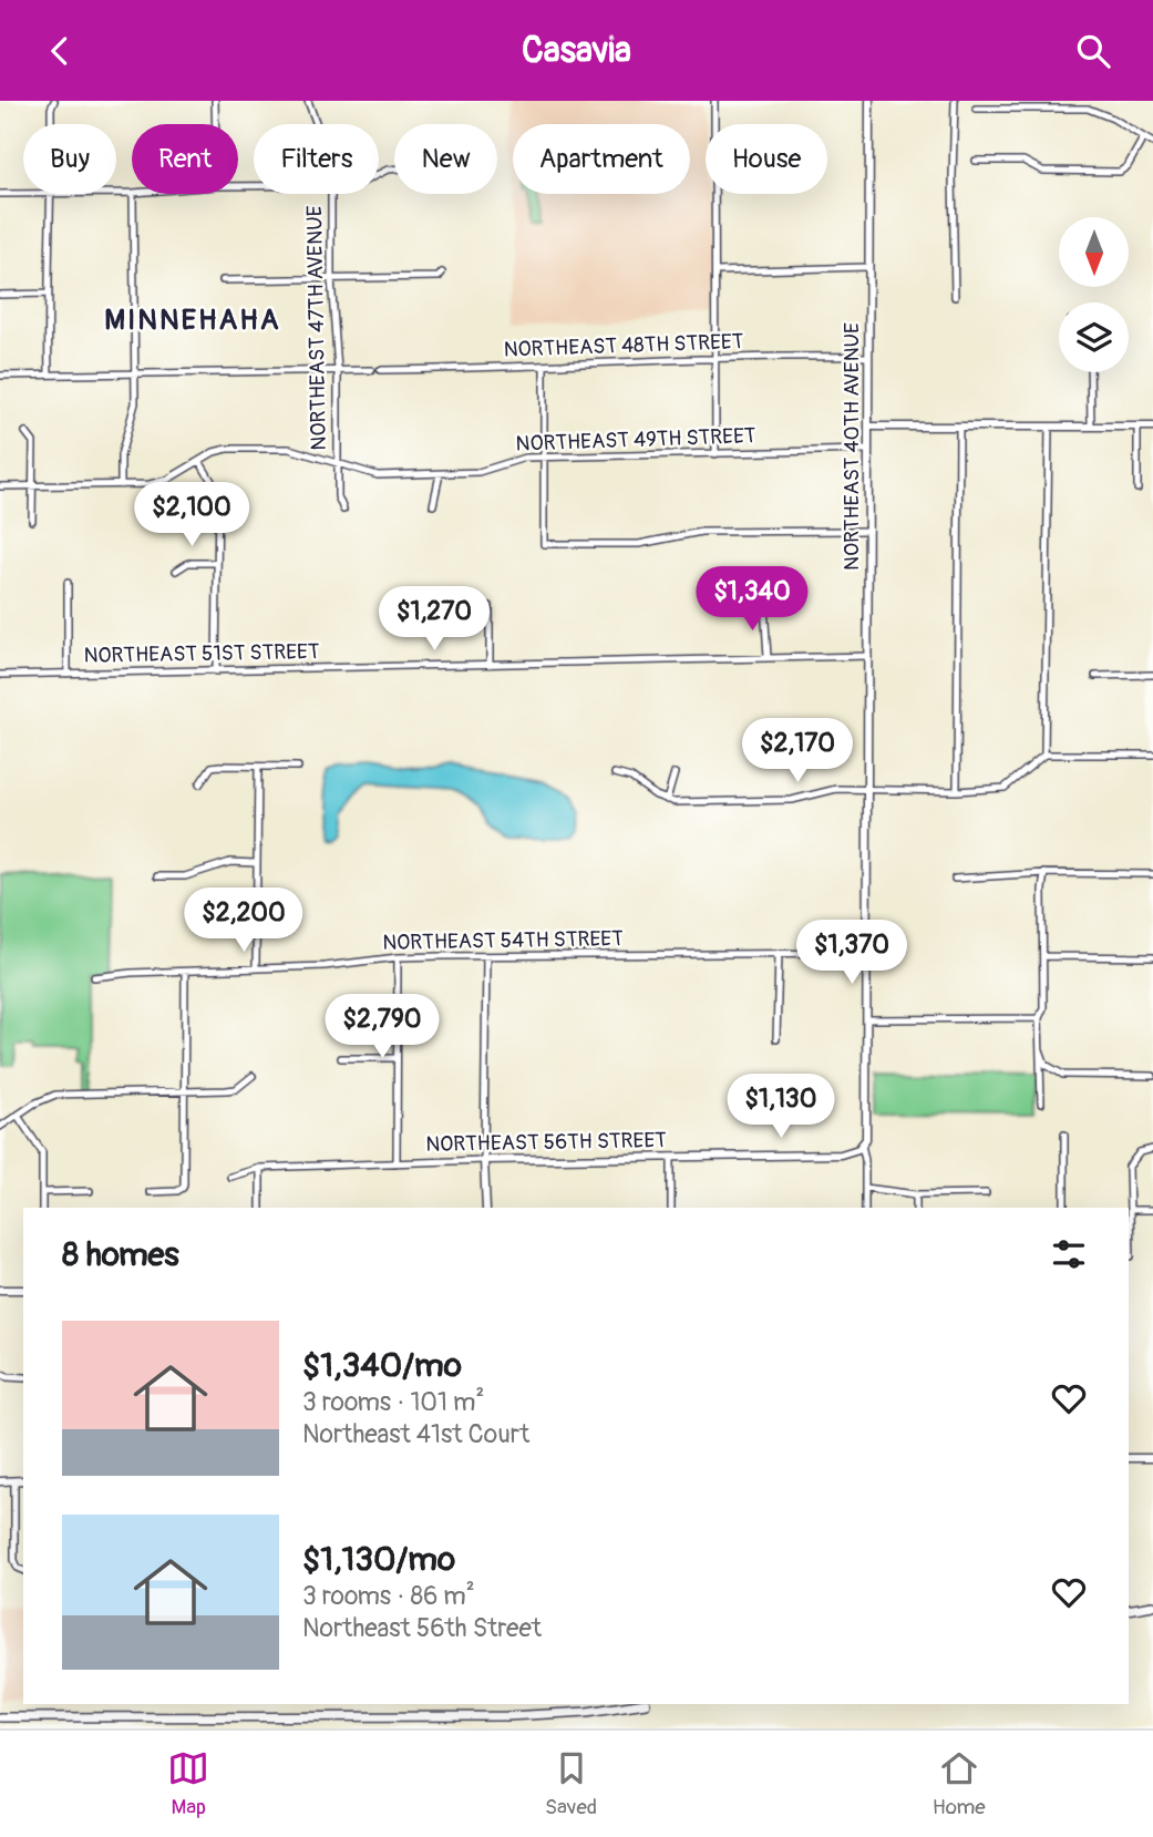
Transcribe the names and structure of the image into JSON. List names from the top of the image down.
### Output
{
  "streets": {
    "street": [
      "NORTHEAST 47TH AVENUE",
      "NORTHEAST 48TH STREET",
      "NORTHEAST 49TH STREET",
      "NORTHEAST 40TH AVENUE",
      "NORTHEAST 51ST STREET",
      "NORTHEAST 54TH STREET",
      "NORTHEAST 56TH STREET"
    ]
  },
  "crossings": [
    ["NORTHEAST 47TH AVENUE", "NORTHEAST 49TH STREET"],
    ["NORTHEAST 48TH STREET", "NORTHEAST 40TH AVENUE"],
    ["NORTHEAST 49TH STREET", "NORTHEAST 40TH AVENUE"],
    ["NORTHEAST 40TH AVENUE", "NORTHEAST 51ST STREET"],
    ["NORTHEAST 40TH AVENUE", "NORTHEAST 54TH STREET"],
    ["NORTHEAST 40TH AVENUE", "NORTHEAST 56TH STREET"]
  ],
  "districts": ["MINNEHAHA"],
  "north": "bottom",
  "page": {
    "header": "Casavia",
    "chip": [
      "Buy",
      "Rent",
      "Filters",
      "New",
      "Apartment",
      "House"
    ],
    "price": [
      "$2,100",
      "$1,340",
      "$1,270",
      "$2,170",
      "$2,200",
      "$1,370",
      "$2,790",
      "$1,130"
    ],
    "heading": "8 homes",
    "list": [
      {
        "name": "$1,340/mo",
        "note": "3 rooms · 101 m² · Northeast 41st Court"
      },
      {
        "name": "$1,130/mo",
        "note": "3 rooms · 86 m² · Northeast 56th Street"
      }
    ],
    "tabs": ["Map", "Saved", "Home"]
  }
}
